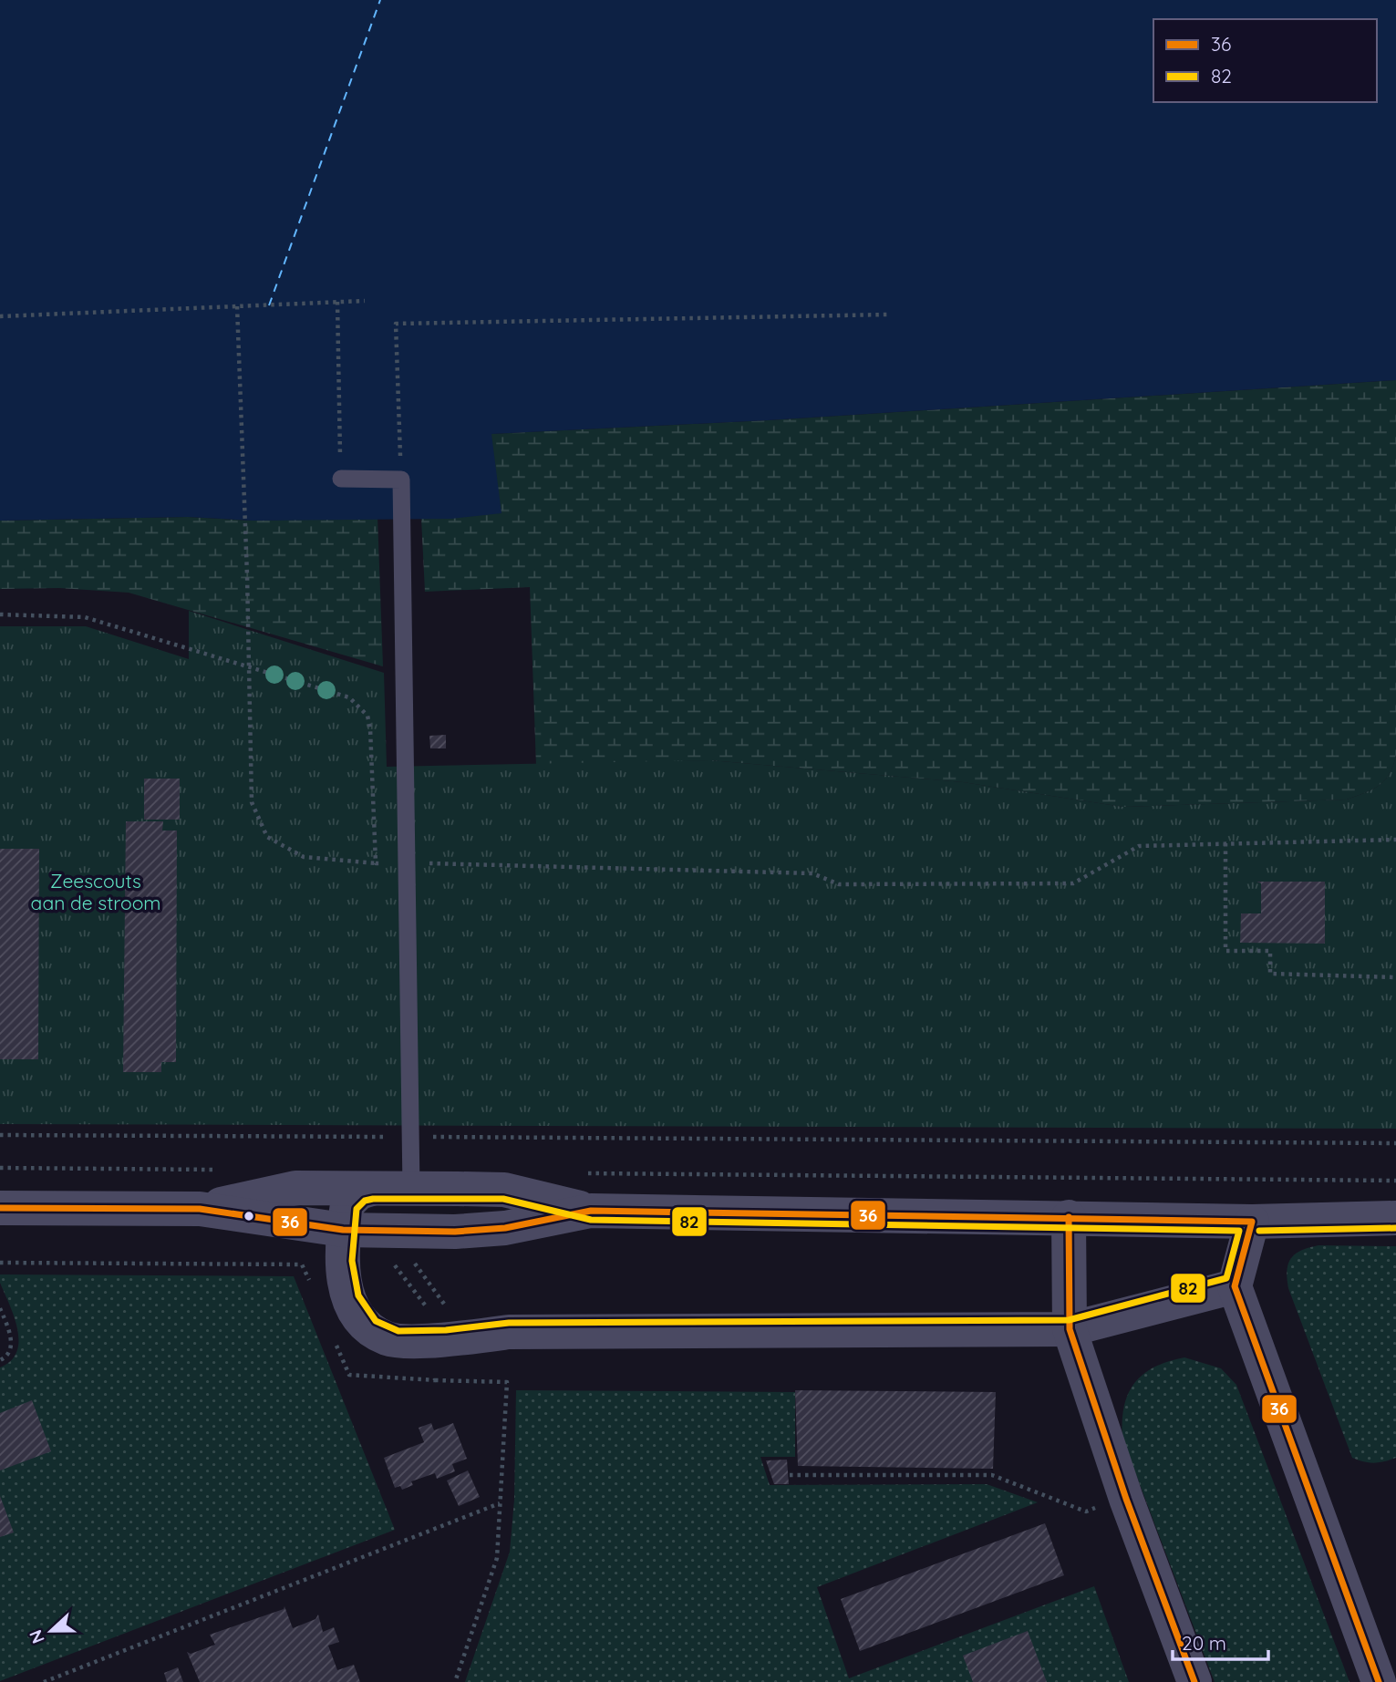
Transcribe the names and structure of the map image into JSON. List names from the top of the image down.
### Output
{
  "parks": ["Zeescouts aan de stroom"],
  "lines": ["transit line 82", "transit line 36"],
  "legend": ["36", "82"],
  "scale_bar": "20 m",
  "north": "left"
}
